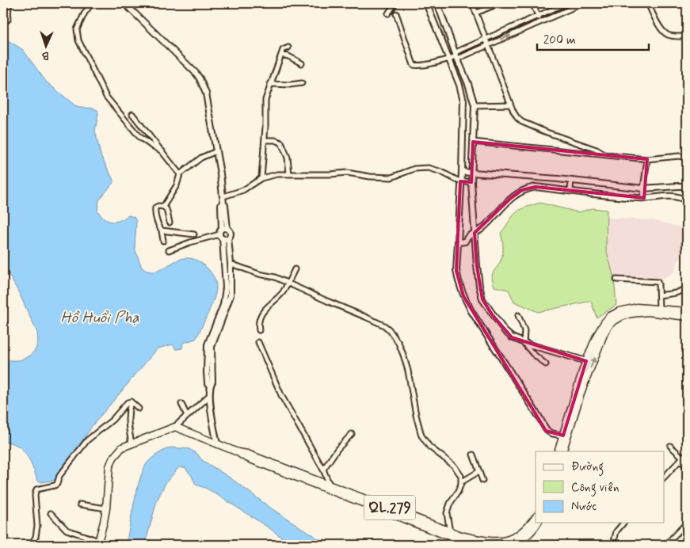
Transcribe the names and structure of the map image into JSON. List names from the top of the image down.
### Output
{
  "streets": {
    "highway": ["QL.279"]
  },
  "water": ["Hồ Huổi Phạ"],
  "legend": ["Đường", "Công viên", "Nước"],
  "scale_bar": "200 m",
  "north": "bottom"
}
